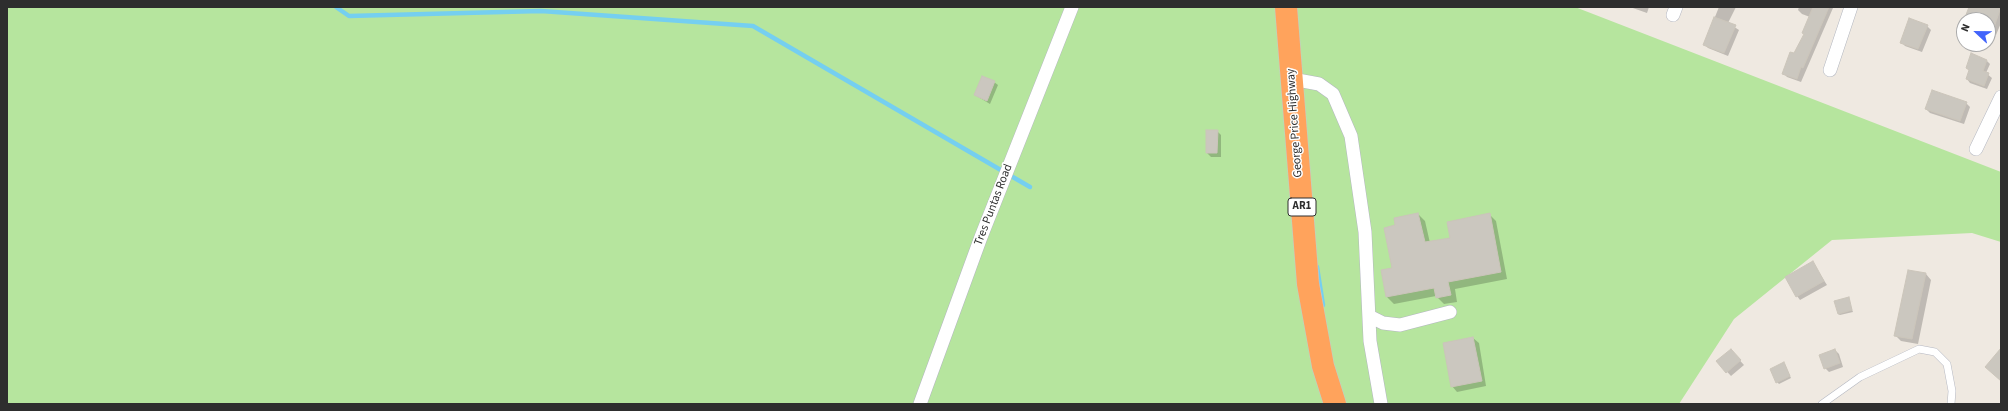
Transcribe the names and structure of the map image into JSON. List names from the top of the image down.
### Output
{
  "streets": {
    "highway": ["George Price Highway", "AR1"],
    "street": ["Tres Puntas Road"]
  },
  "north": "left"
}
